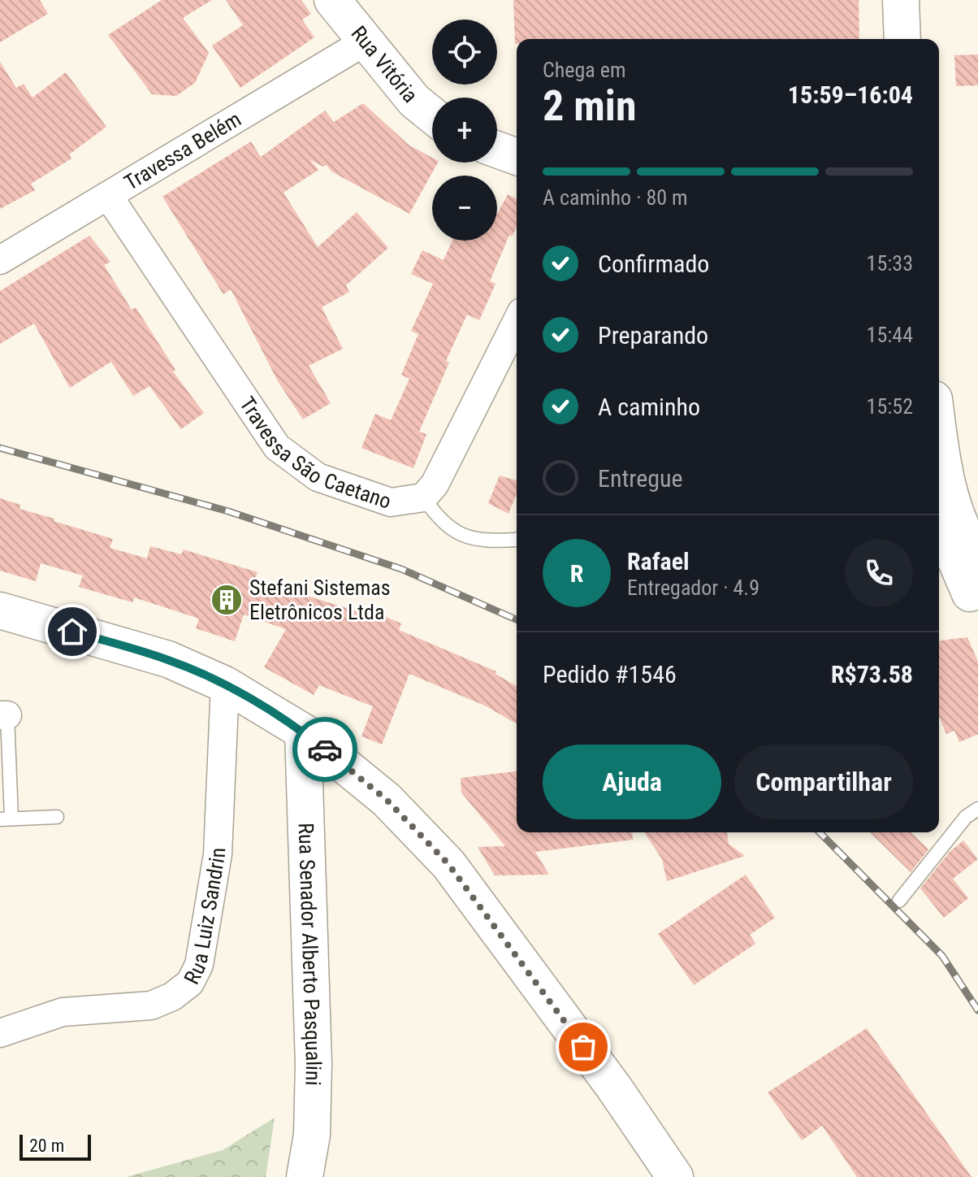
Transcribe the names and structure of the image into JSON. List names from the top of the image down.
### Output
{
  "streets": {
    "main road": ["Rua Vitória", "Rua Senador Alberto Pasqualini"],
    "street": ["Travessa Belém", "Travessa São Caetano", "Rua Luiz Sandrin"]
  },
  "crossings": [
    ["Rua Vitória", "Travessa Belém"],
    ["Travessa Belém", "Travessa São Caetano"]
  ],
  "places": {
    "building": ["Stefani Sistemas Eletrônicos Ltda"]
  },
  "scale_bar": "20 m",
  "page": {
    "map_buttons": ["+", "−"],
    "heading": ["2 min", "Chega em", "15:59–16:04"],
    "panel": [
      "Rafael",
      "Entregador · 4.9",
      "Pedido #1546",
      "R$73.58"
    ],
    "bar": "A caminho · 80 m",
    "list": [
      ["Confirmado", "15:33"],
      ["Preparando", "15:44"],
      ["A caminho", "15:52"],
      "Entregue"
    ],
    "round": "R",
    "buttons": ["Ajuda", "Compartilhar"],
    "scale": "20 m"
  }
}
